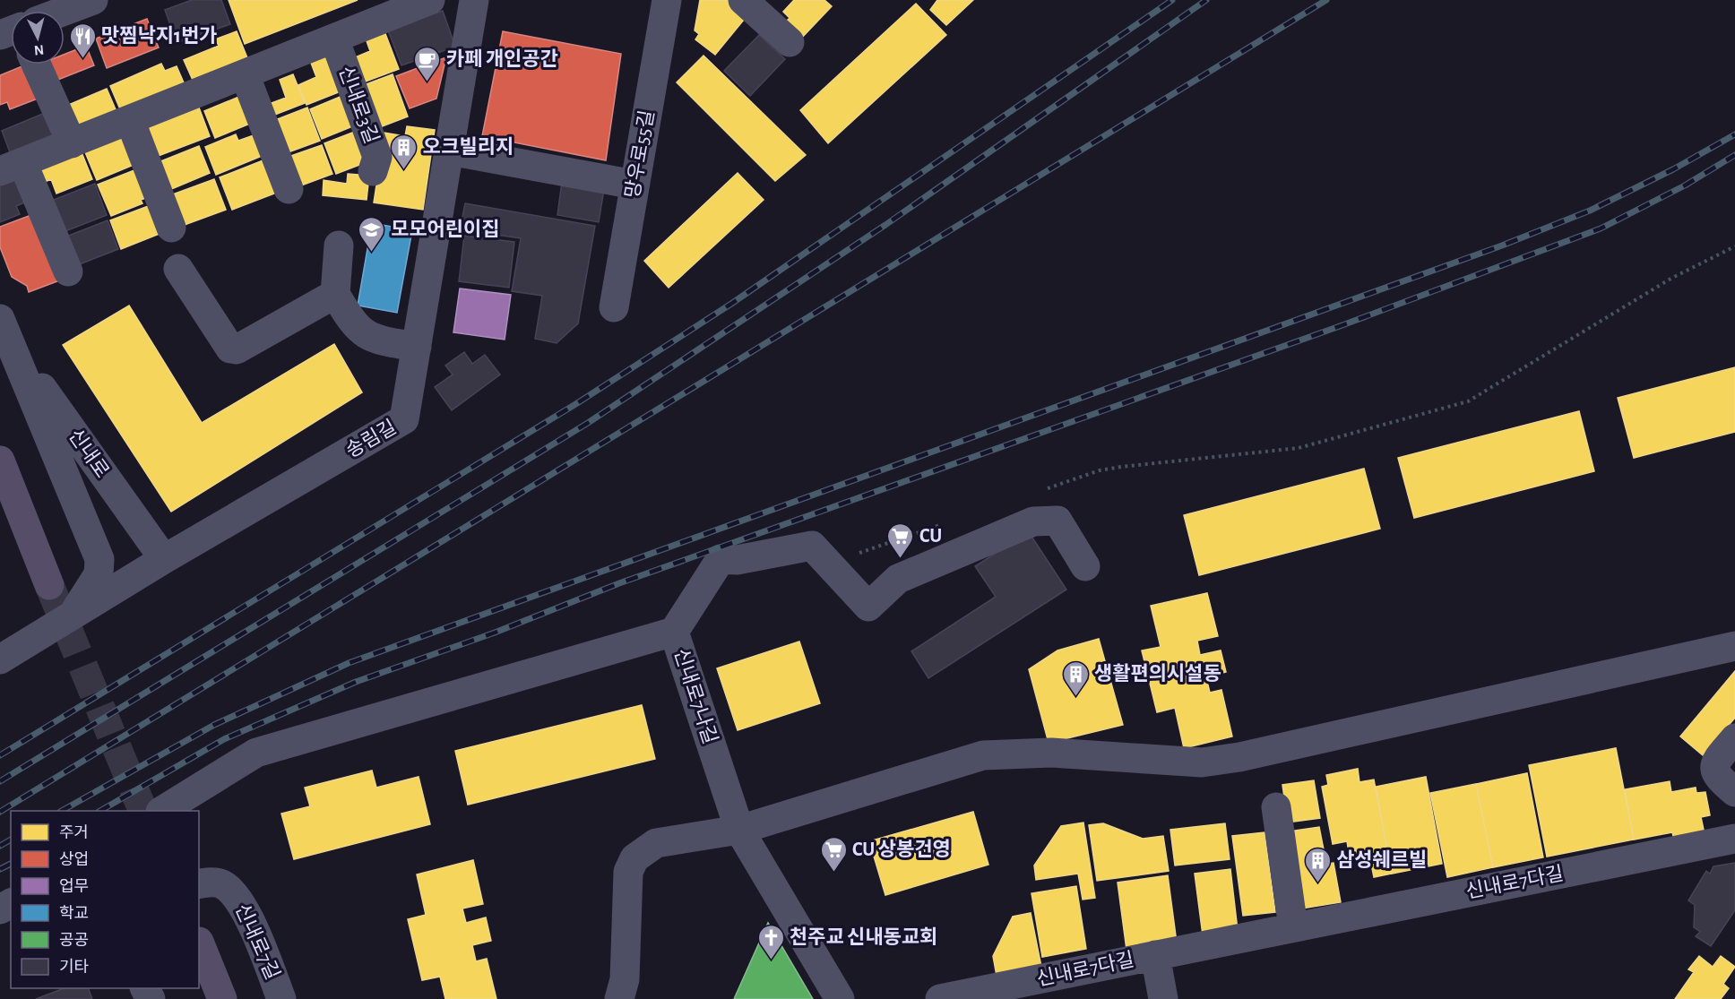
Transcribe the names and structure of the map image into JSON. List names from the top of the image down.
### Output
{
  "streets": {
    "street": [
      "신내로3길",
      "망우로55길",
      "송림길",
      "신내로",
      "신내로7나길",
      "신내로7다길",
      "신내로7길"
    ]
  },
  "crossings": [
    ["송림길", "신내로"]
  ],
  "places": {
    "restaurant": ["맛찜낙지1번가"],
    "cafe": ["카페 개인공간"],
    "building": ["오크빌리지", "생활편의시설동", "삼성쉐르빌"],
    "school or university": ["모모어린이집"],
    "supermarket": ["CU", "CU 상봉건영"],
    "church": ["천주교 신내동교회"]
  },
  "legend": [
    "주거",
    "상업",
    "업무",
    "학교",
    "공공",
    "기타"
  ],
  "north": "bottom"
}
